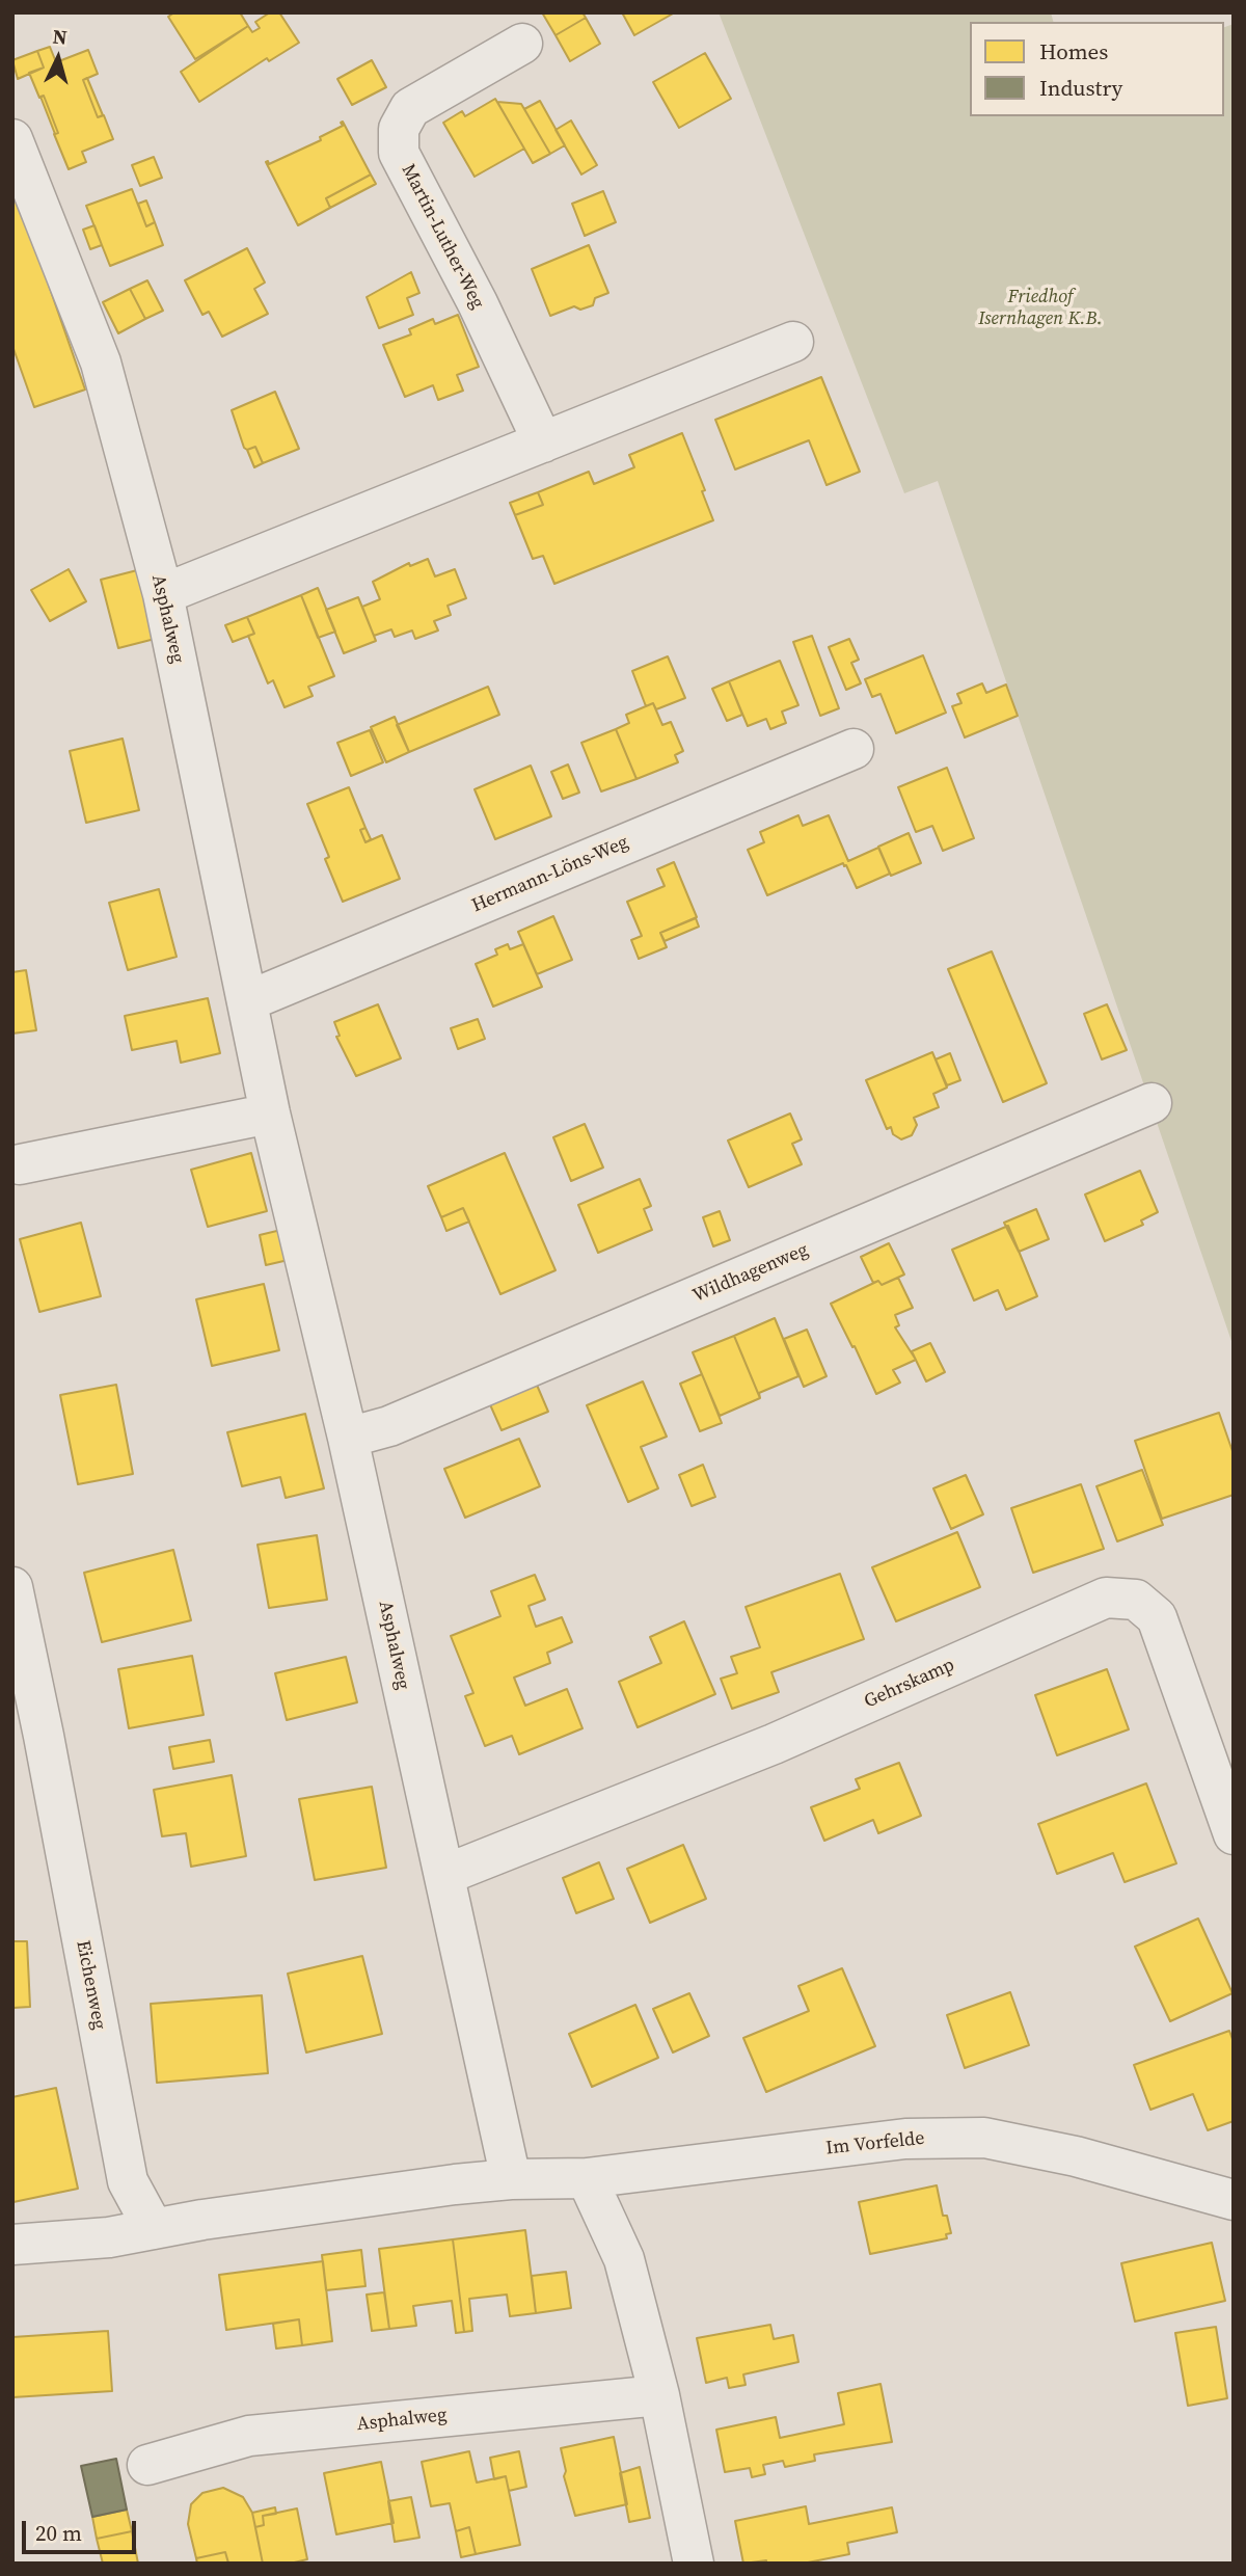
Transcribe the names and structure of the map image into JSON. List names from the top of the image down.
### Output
{
  "streets": {
    "street": [
      "Martin-Luther-Weg",
      "Asphalweg",
      "Hermann-Löns-Weg",
      "Wildhagenweg",
      "Gehrskamp",
      "Eichenweg",
      "Im Vorfelde"
    ]
  },
  "crossings": [
    ["Asphalweg", "Hermann-Löns-Weg"],
    ["Asphalweg", "Wildhagenweg"],
    ["Asphalweg", "Gehrskamp"],
    ["Asphalweg", "Im Vorfelde"]
  ],
  "parks": ["Friedhof Isernhagen K.B."],
  "legend": ["Homes", "Industry"],
  "scale_bar": "20 m",
  "north": "top"
}
